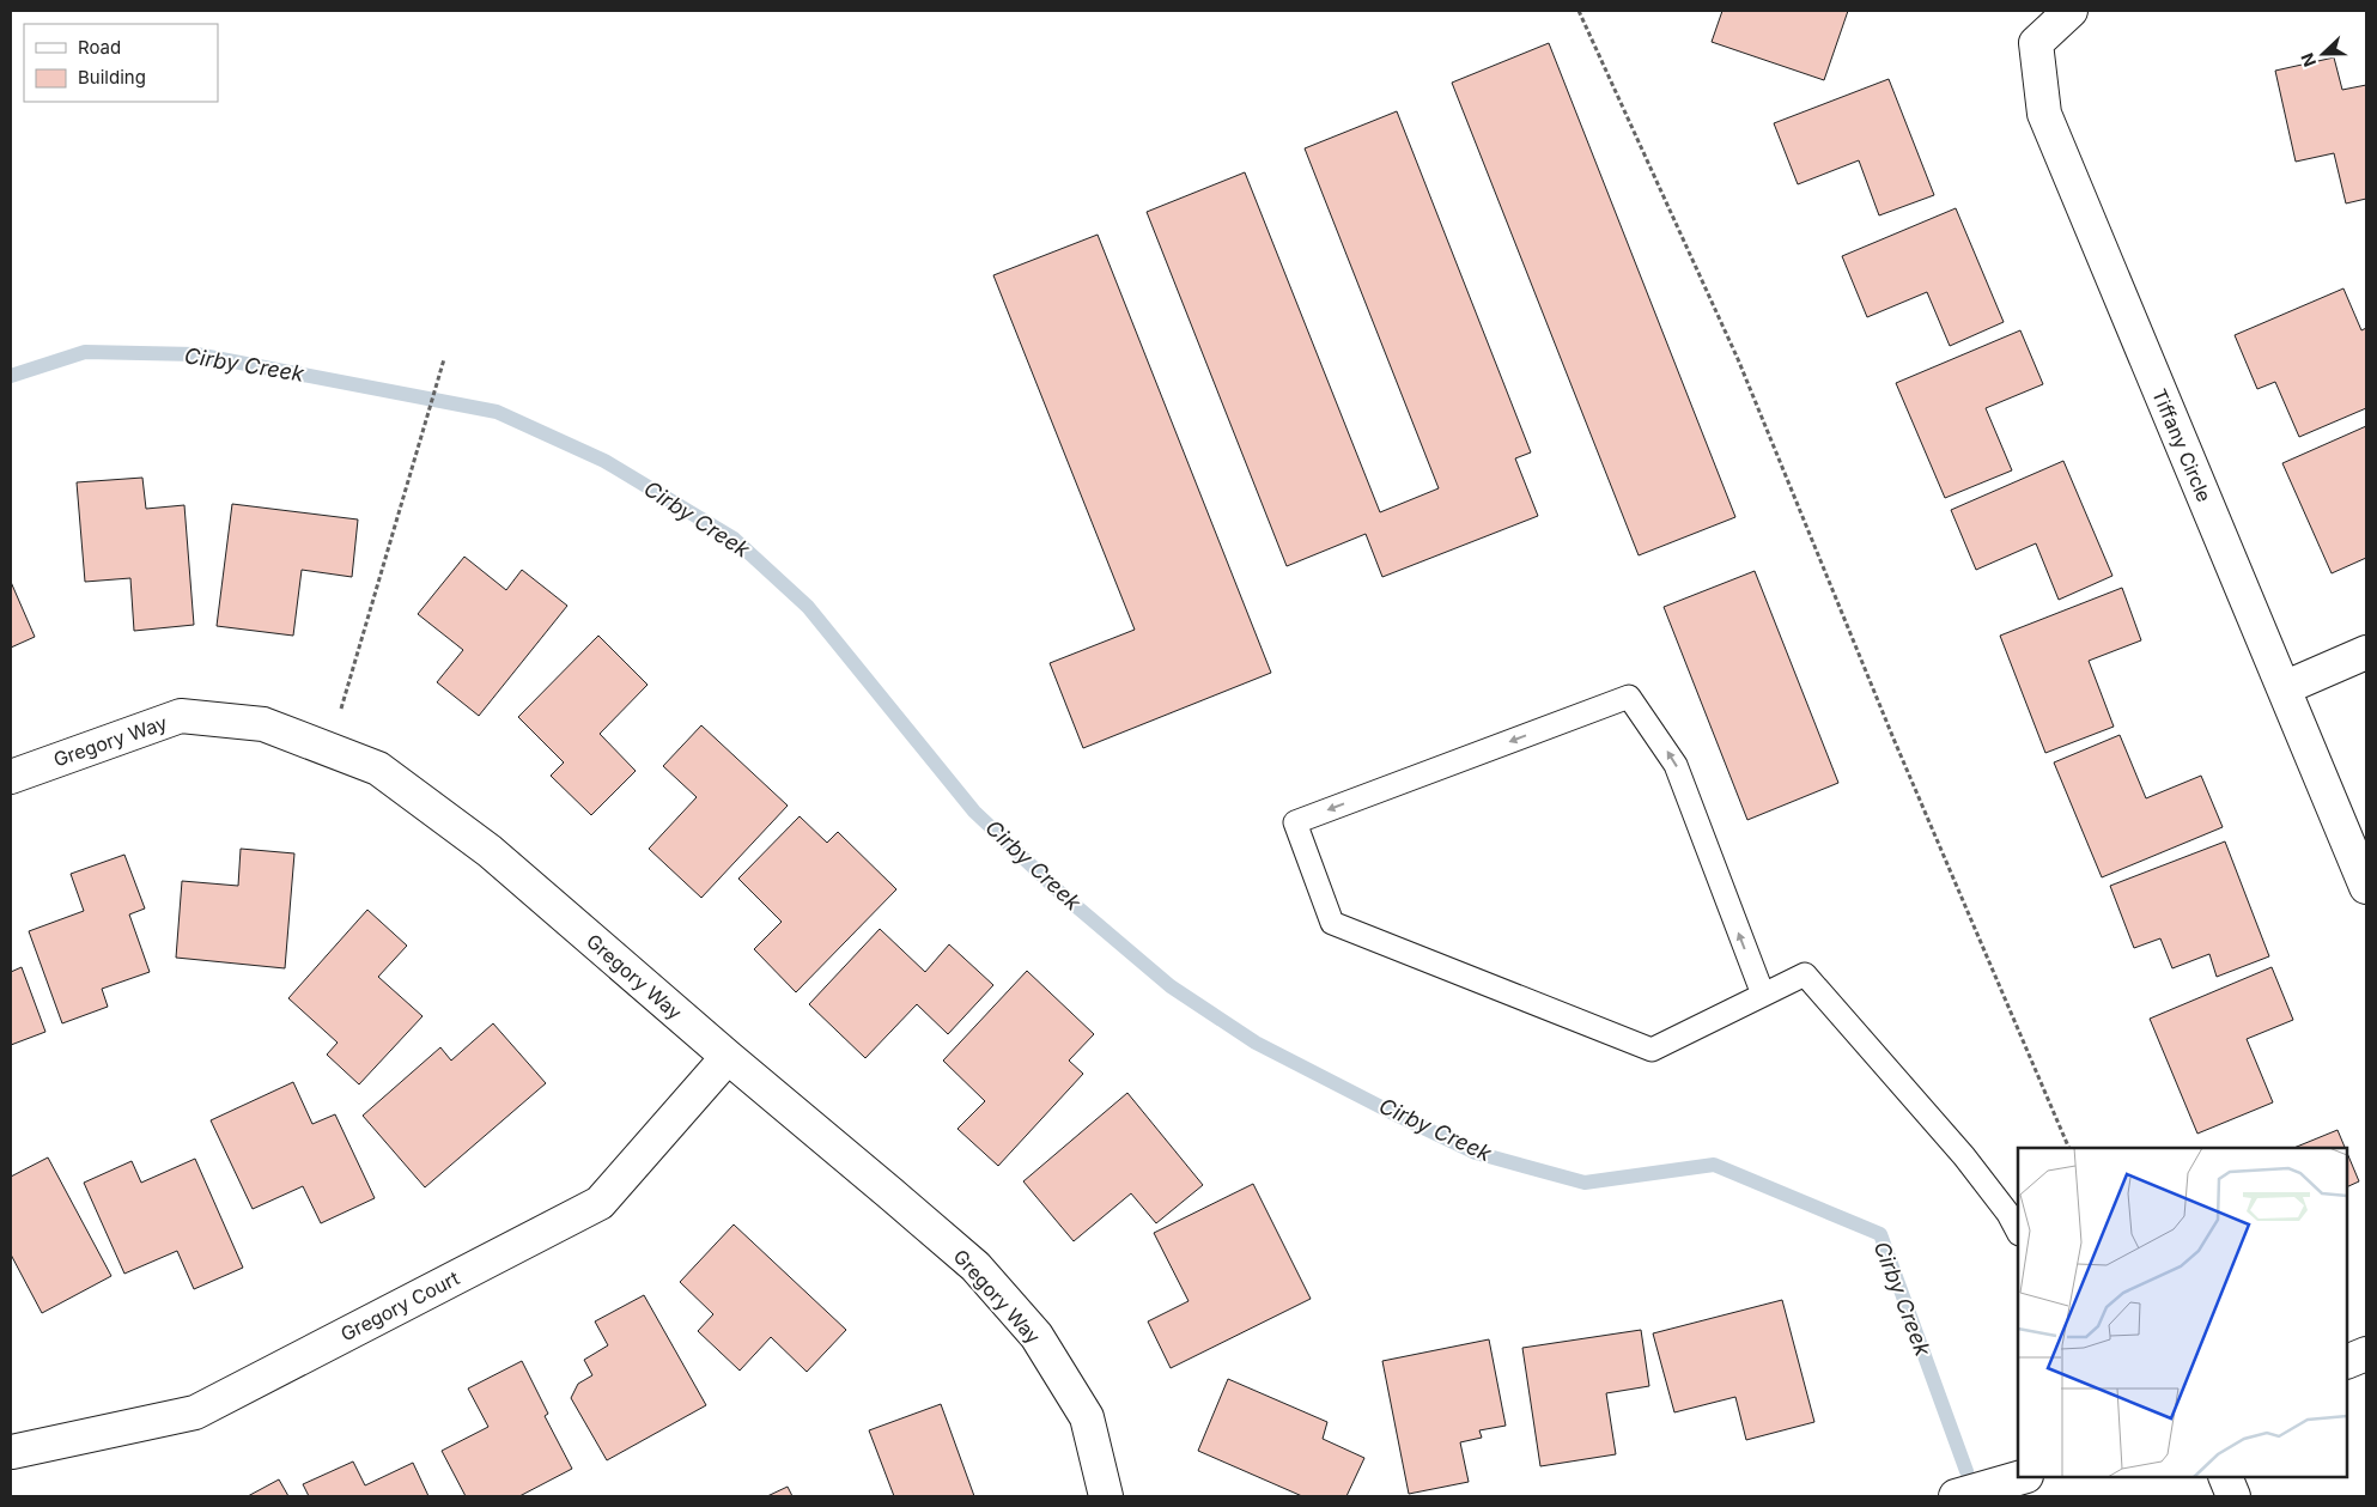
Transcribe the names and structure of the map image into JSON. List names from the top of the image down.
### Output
{
  "streets": {
    "street": ["Tiffany Circle", "Gregory Way", "Gregory Court"]
  },
  "crossings": [
    ["Gregory Way", "Gregory Court"]
  ],
  "water": ["Cirby Creek"],
  "legend": ["Road", "Building"],
  "north": "left"
}
